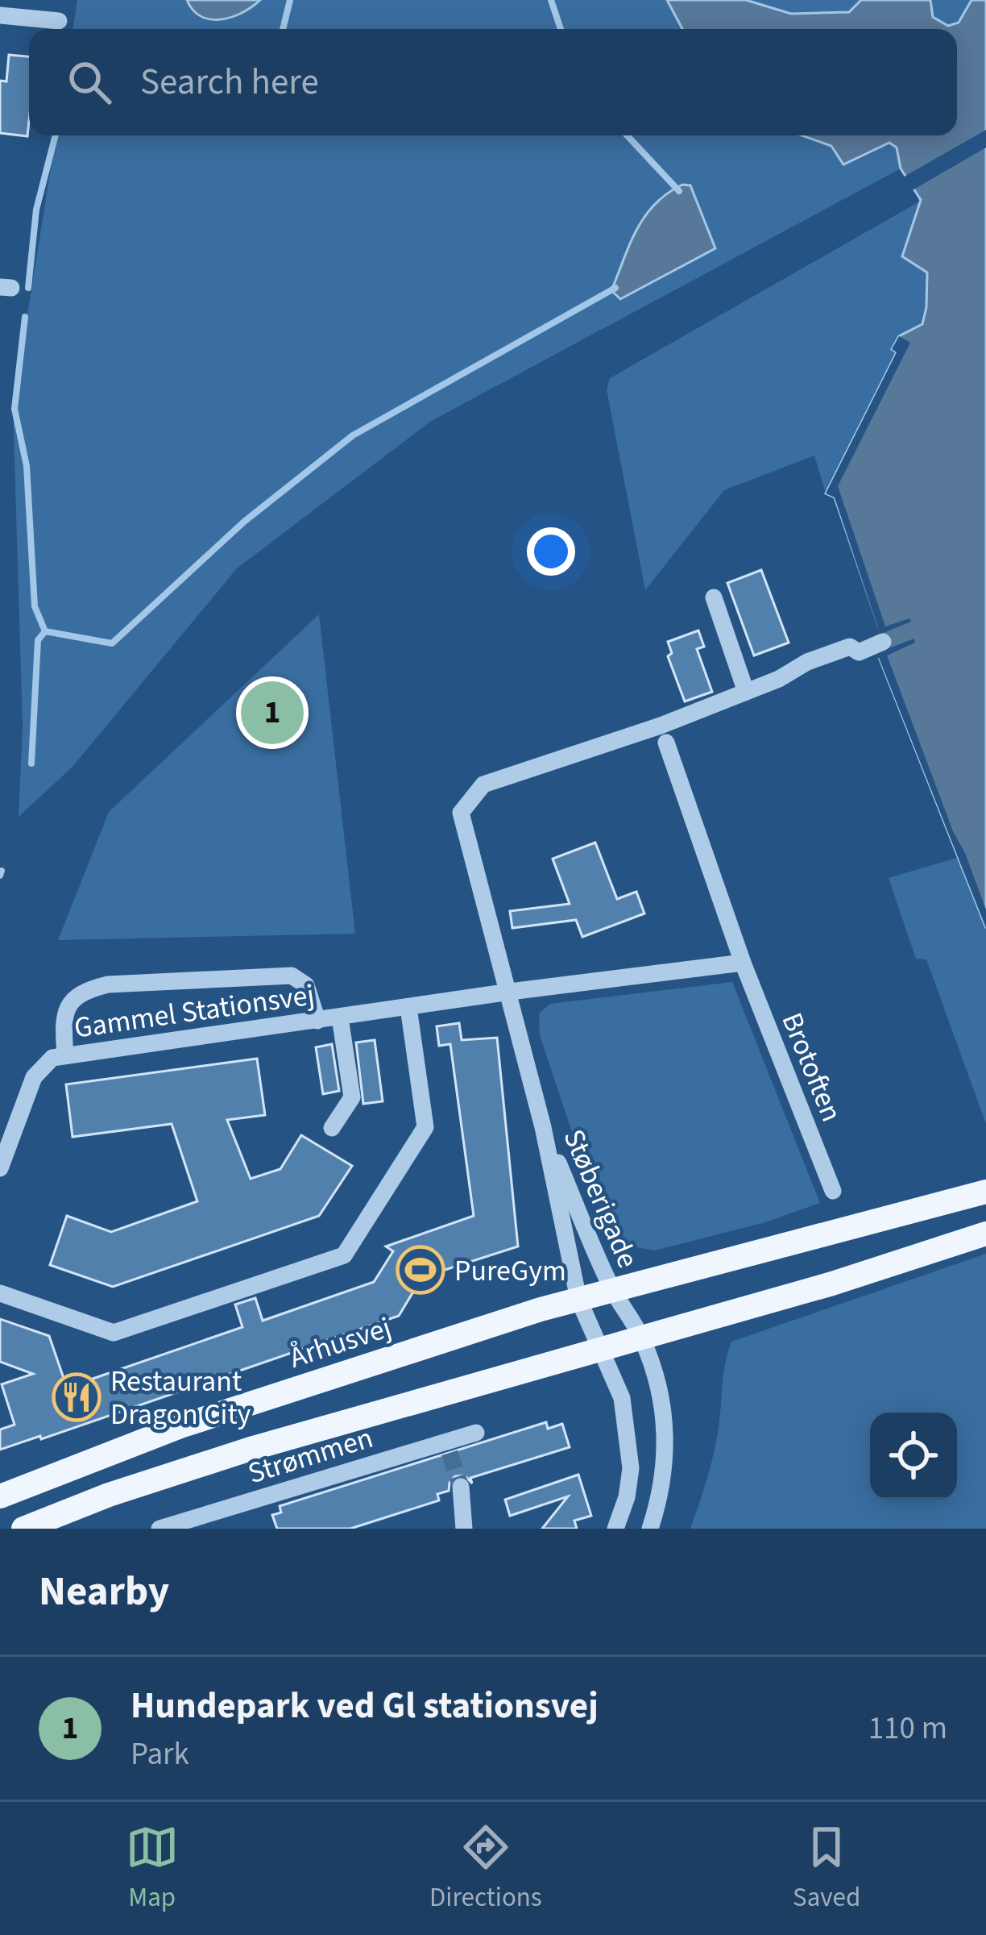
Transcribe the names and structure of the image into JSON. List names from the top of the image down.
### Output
{
  "streets": {
    "main road": ["Århusvej"],
    "street": [
      "Gammel Stationsvej",
      "Brotoften",
      "Støberigade",
      "Strømmen"
    ]
  },
  "crossings": [
    ["Gammel Stationsvej", "Støberigade"],
    ["Støberigade", "Århusvej"]
  ],
  "places": {
    "sports": ["PureGym"],
    "restaurant": ["Restaurant Dragon City"]
  },
  "page": {
    "search": "Search here",
    "pins": "1",
    "heading": "Nearby",
    "list": [
      {
        "mark": "1",
        "name": "Hundepark ved Gl stationsvej",
        "note": "Park",
        "value": "110 m"
      }
    ],
    "nav": ["Map", "Directions", "Saved"]
  }
}
